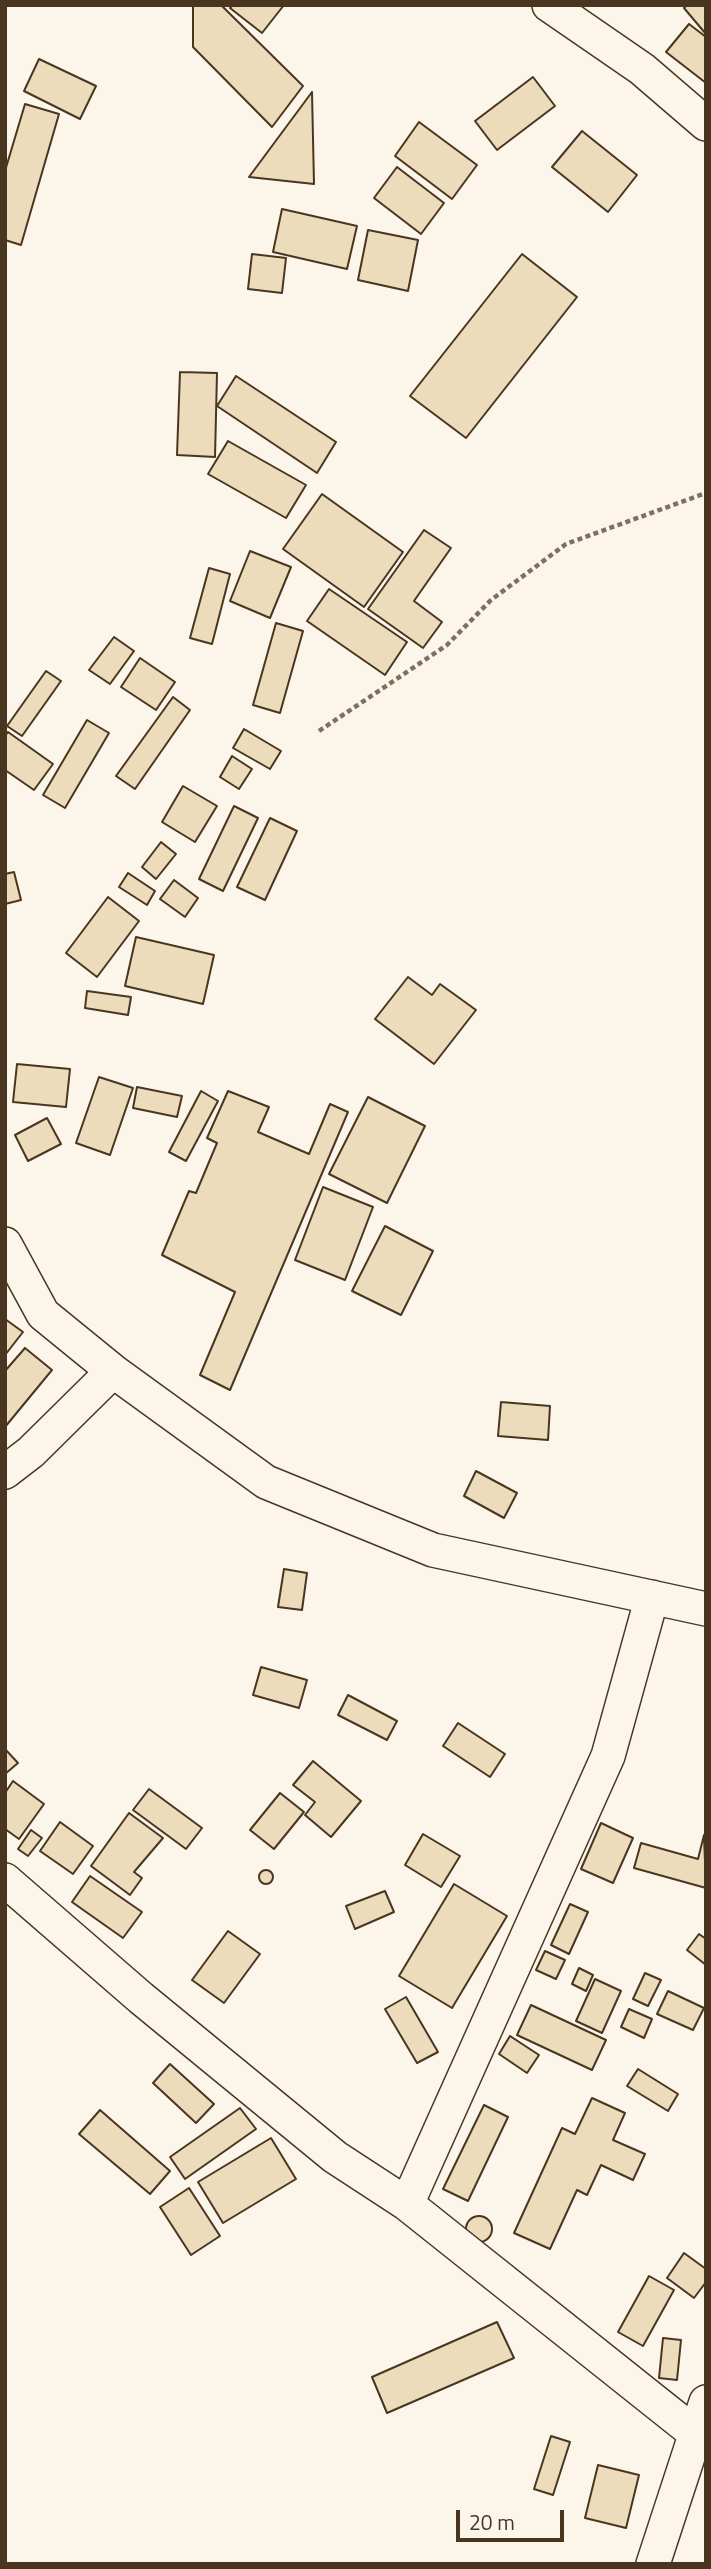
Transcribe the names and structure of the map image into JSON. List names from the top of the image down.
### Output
{
  "scale_bar": "20 m"
}
